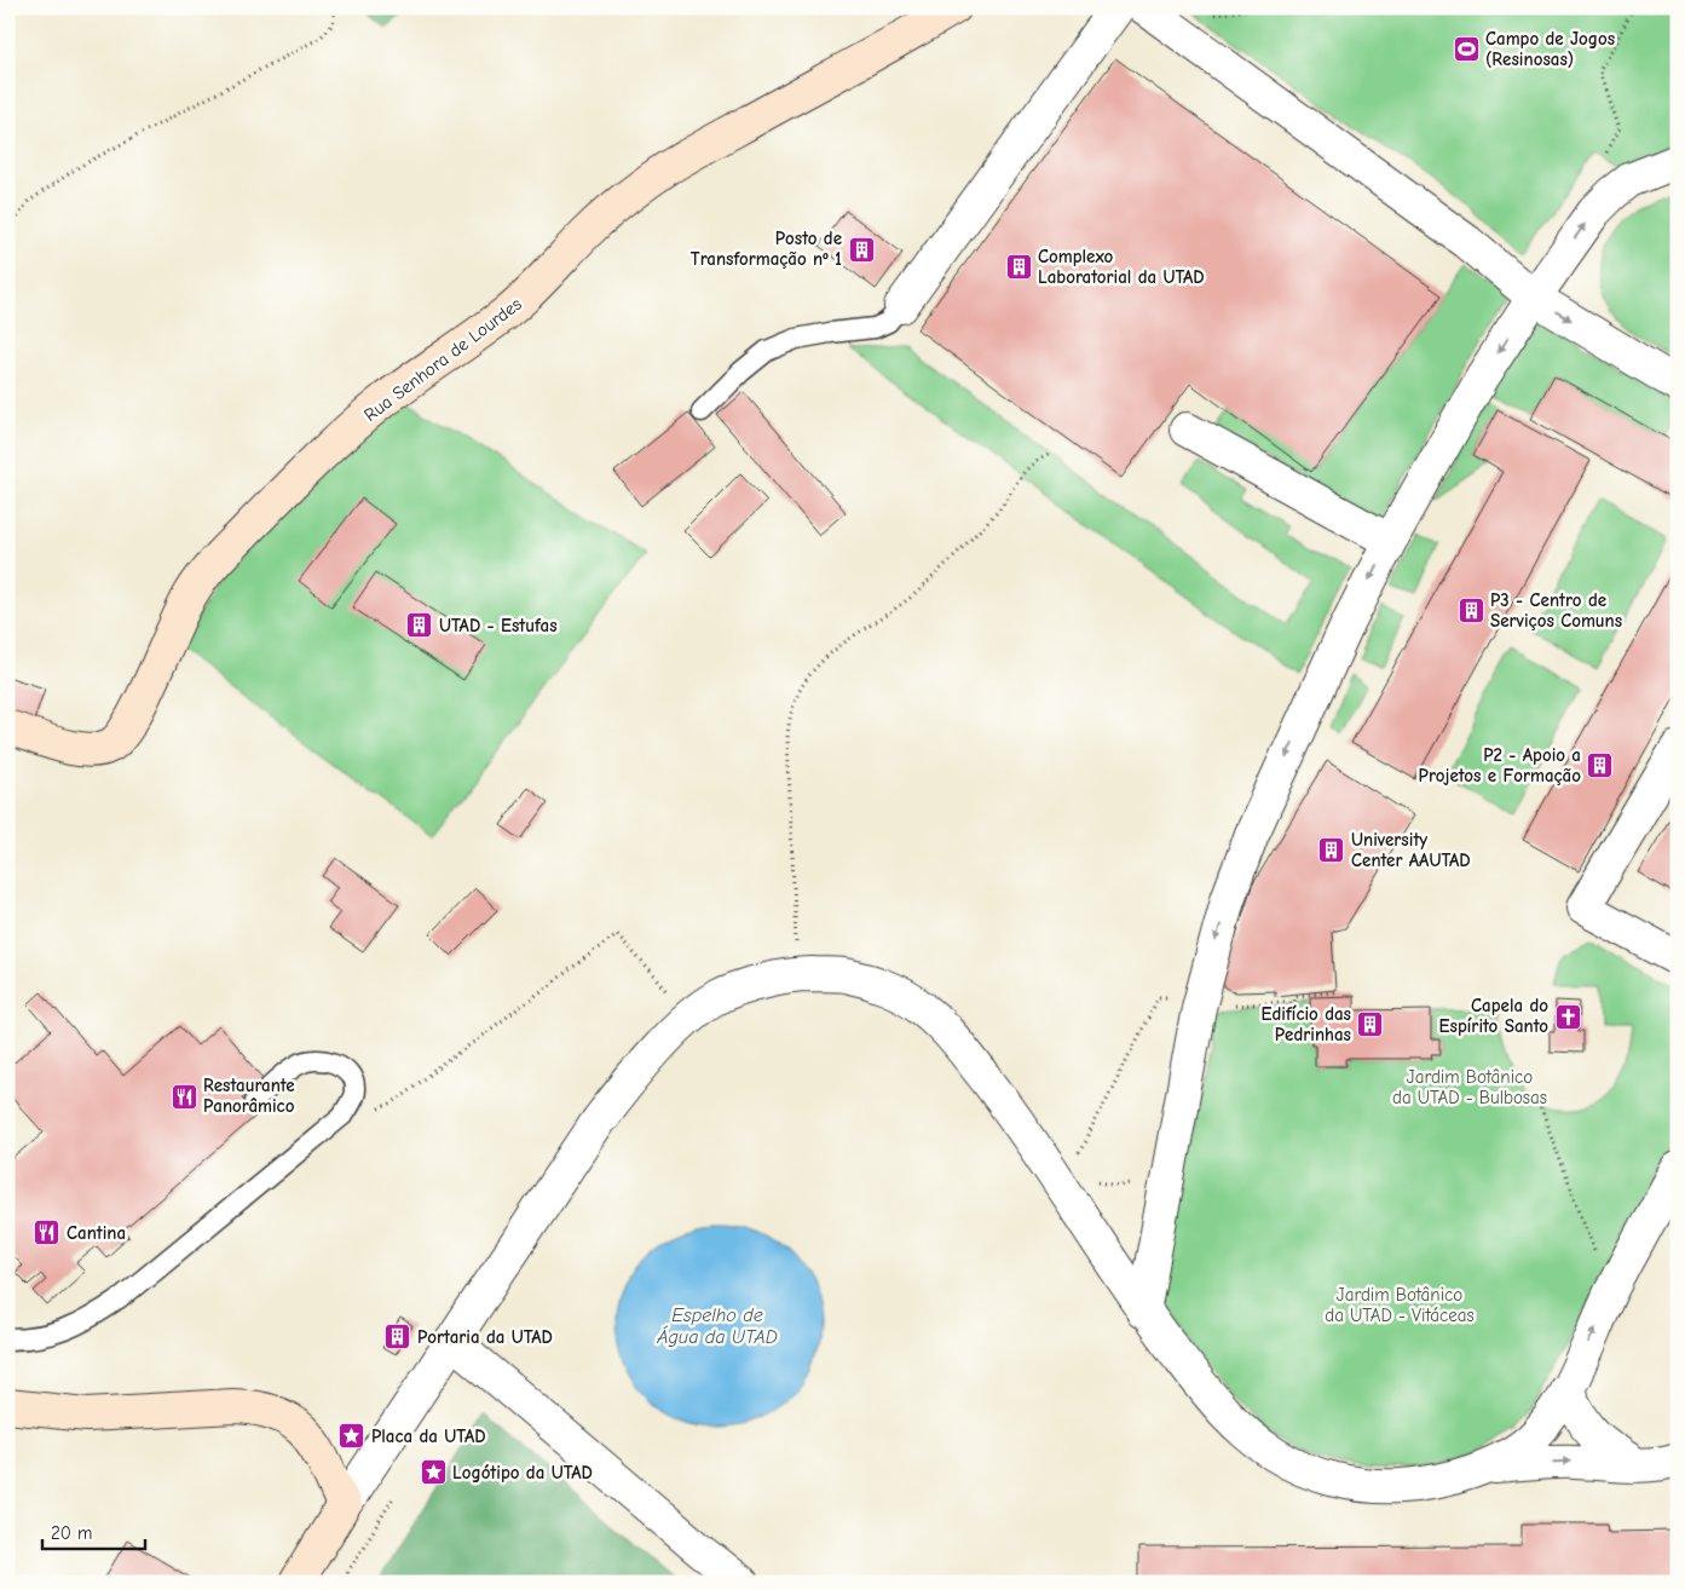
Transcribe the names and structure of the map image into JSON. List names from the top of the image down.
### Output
{
  "streets": {
    "street": ["Rua Senhora de Lourdes"]
  },
  "water": ["Espelho de Água da UTAD"],
  "parks": ["Jardim Botânico da UTAD - Bulbosas", "Jardim Botânico da UTAD - Vitáceas"],
  "places": {
    "sports": ["Campo de Jogos (Resinosas)"],
    "building": [
      "Posto de Transformação nº 1",
      "Complexo Laboratorial da UTAD",
      "P3 - Centro de Serviços Comuns",
      "UTAD - Estufas",
      "P2 - Apoio a Projetos e Formação",
      "University Center AAUTAD",
      "Edifício das Pedrinhas",
      "Portaria da UTAD"
    ],
    "church": ["Capela do Espírito Santo"],
    "restaurant": ["Restaurante Panorâmico", "Cantina"],
    "place": ["Placa da UTAD", "Logótipo da UTAD"]
  },
  "scale_bar": "20 m"
}
